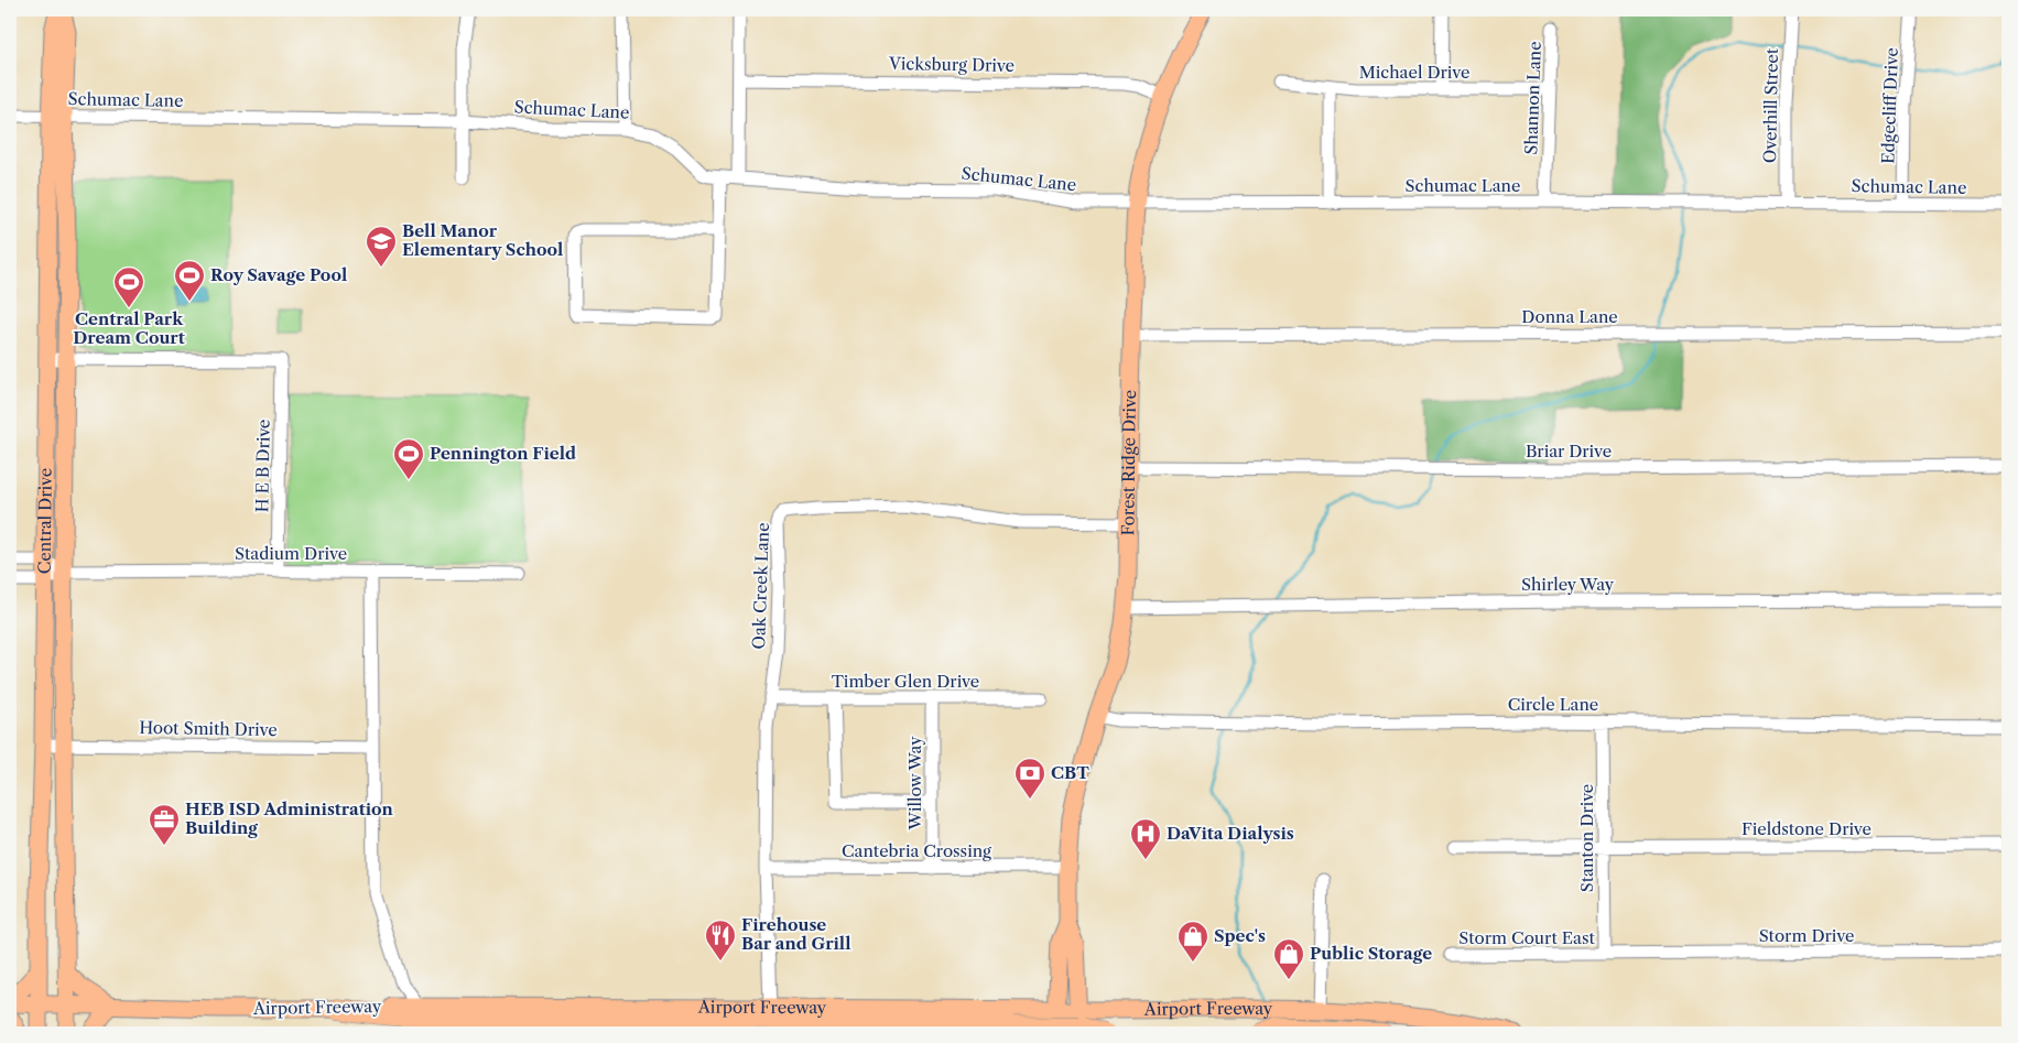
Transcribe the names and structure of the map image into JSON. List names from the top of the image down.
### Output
{
  "streets": {
    "main road": ["Forest Ridge Drive", "Central Drive", "Airport Freeway"],
    "street": [
      "Vicksburg Drive",
      "Michael Drive",
      "Shannon Lane",
      "Schumac Lane",
      "Overhill Street",
      "Edgecliff Drive",
      "Donna Lane",
      "Briar Drive",
      "H E B Drive",
      "Stadium Drive",
      "Shirley Way",
      "Oak Creek Lane",
      "Timber Glen Drive",
      "Circle Lane",
      "Hoot Smith Drive",
      "Willow Way",
      "Fieldstone Drive",
      "Stanton Drive",
      "Cantebria Crossing",
      "Storm Drive",
      "Storm Court East"
    ]
  },
  "crossings": [
    ["Vicksburg Drive", "Forest Ridge Drive"],
    ["Michael Drive", "Shannon Lane"],
    ["Shannon Lane", "Schumac Lane"],
    ["Schumac Lane", "Overhill Street"],
    ["Schumac Lane", "Edgecliff Drive"],
    ["Schumac Lane", "Forest Ridge Drive"],
    ["Schumac Lane", "Central Drive"],
    ["Donna Lane", "Forest Ridge Drive"],
    ["Briar Drive", "Forest Ridge Drive"],
    ["Forest Ridge Drive", "Shirley Way"],
    ["Forest Ridge Drive", "Oak Creek Lane"],
    ["Forest Ridge Drive", "Circle Lane"],
    ["Forest Ridge Drive", "Cantebria Crossing"],
    ["Forest Ridge Drive", "Airport Freeway"],
    ["H E B Drive", "Central Drive"],
    ["H E B Drive", "Stadium Drive"],
    ["Central Drive", "Stadium Drive"],
    ["Central Drive", "Hoot Smith Drive"],
    ["Central Drive", "Airport Freeway"],
    ["Oak Creek Lane", "Timber Glen Drive"],
    ["Oak Creek Lane", "Cantebria Crossing"],
    ["Oak Creek Lane", "Airport Freeway"],
    ["Timber Glen Drive", "Willow Way"],
    ["Circle Lane", "Stanton Drive"],
    ["Willow Way", "Cantebria Crossing"],
    ["Fieldstone Drive", "Stanton Drive"],
    ["Stanton Drive", "Storm Drive"],
    ["Stanton Drive", "Storm Court East"],
    ["Storm Drive", "Storm Court East"]
  ],
  "places": {
    "school or university": ["Bell Manor Elementary School"],
    "sports": ["Roy Savage Pool", "Central Park Dream Court", "Pennington Field"],
    "bank": ["CBT"],
    "office": ["HEB ISD Administration Building"],
    "hospital": ["DaVita Dialysis"],
    "restaurant": ["Firehouse Bar and Grill"],
    "shop": ["Spec's", "Public Storage"]
  }
}
